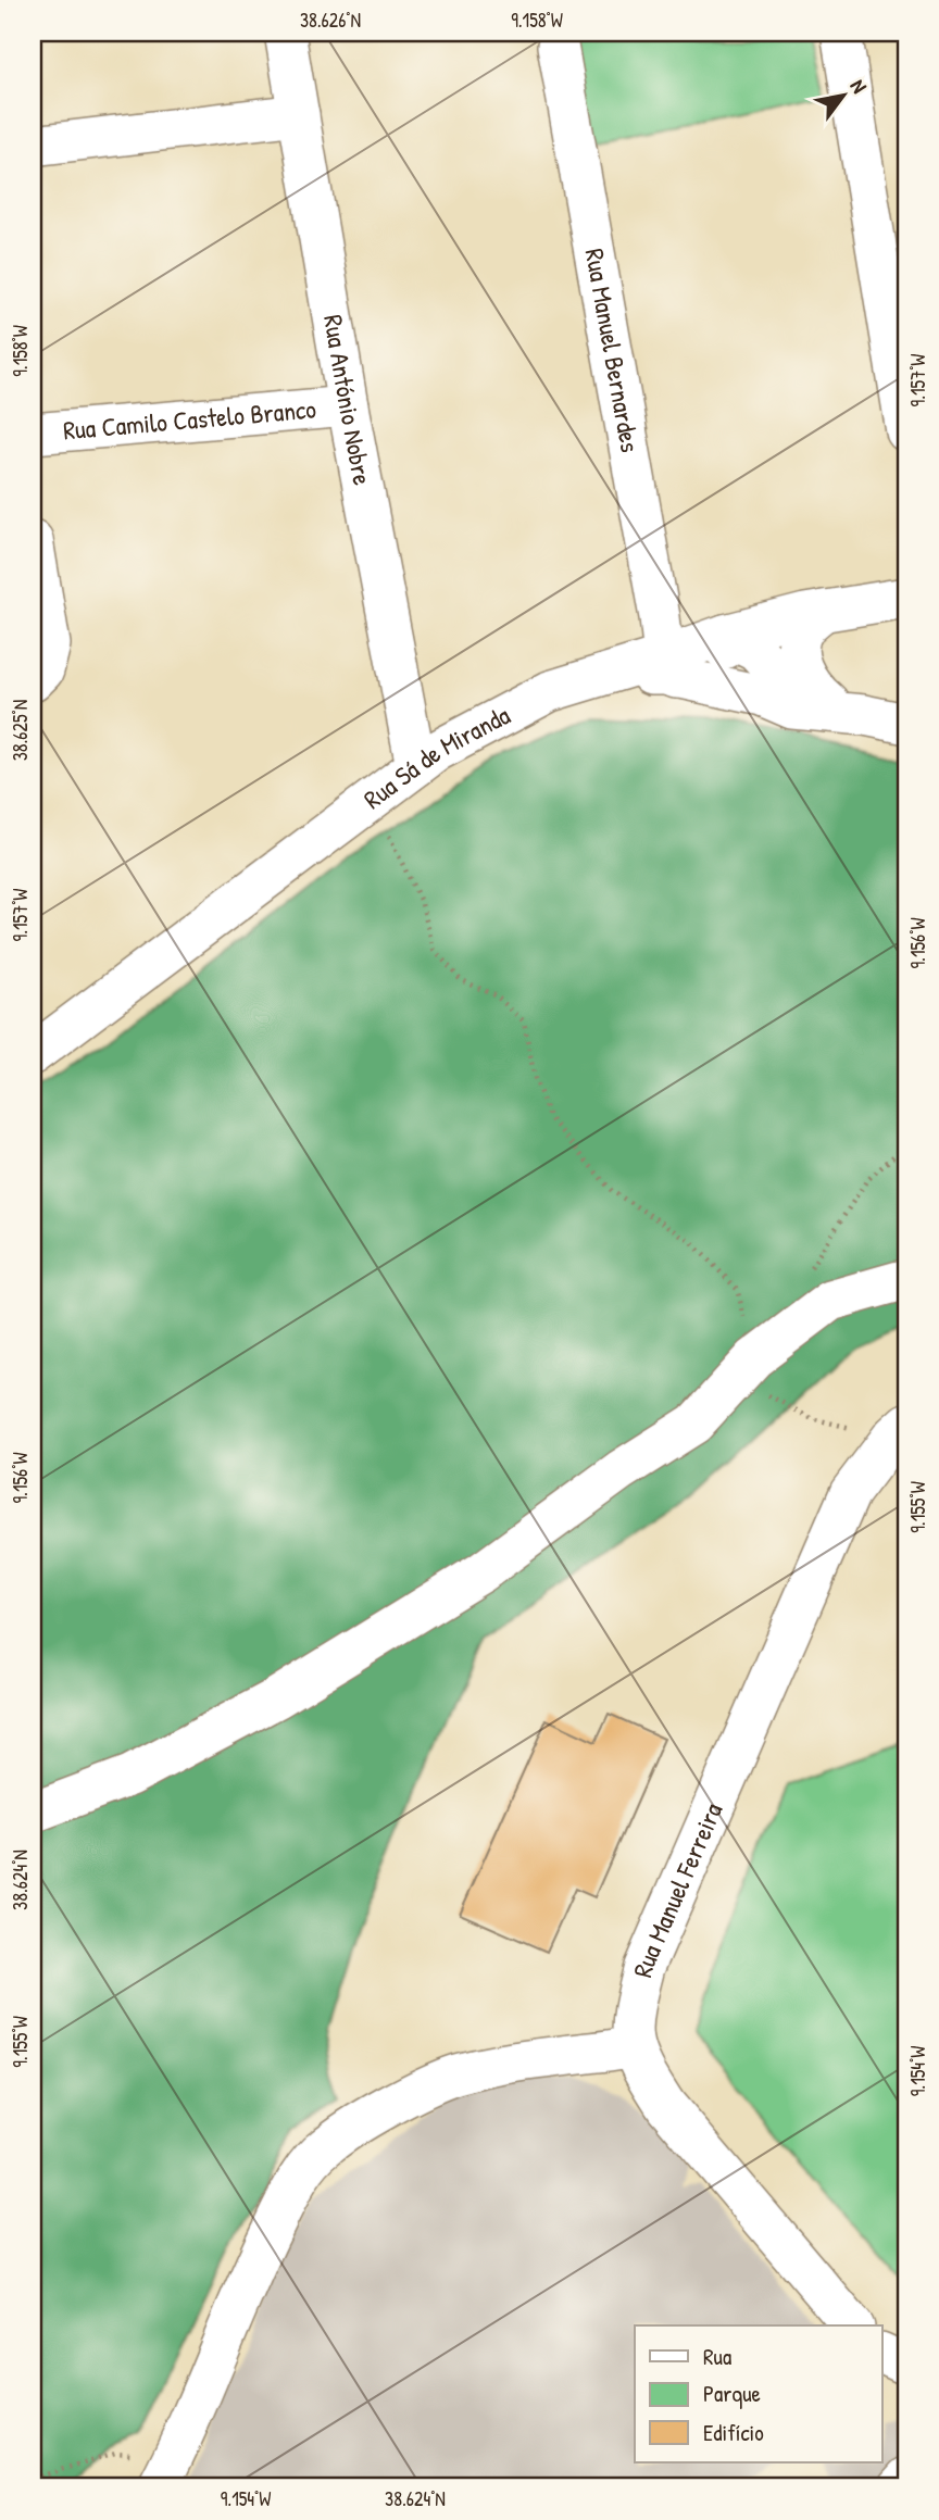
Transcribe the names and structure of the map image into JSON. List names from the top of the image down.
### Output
{
  "streets": {
    "street": [
      "Rua Manuel Bernardes",
      "Rua António Nobre",
      "Rua Camilo Castelo Branco",
      "Rua Sá de Miranda",
      "Rua Manuel Ferreira"
    ]
  },
  "crossings": [
    ["Rua Manuel Bernardes", "Rua Sá de Miranda"],
    ["Rua António Nobre", "Rua Camilo Castelo Branco"],
    ["Rua António Nobre", "Rua Sá de Miranda"]
  ],
  "legend": ["Rua", "Parque", "Edifício"],
  "north": "top right",
  "coordinates": [
    "38.626°N",
    "9.158°W",
    "9.157°W",
    "38.625°N",
    "9.156°W",
    "9.155°W",
    "38.624°N",
    "9.154°W"
  ]
}
